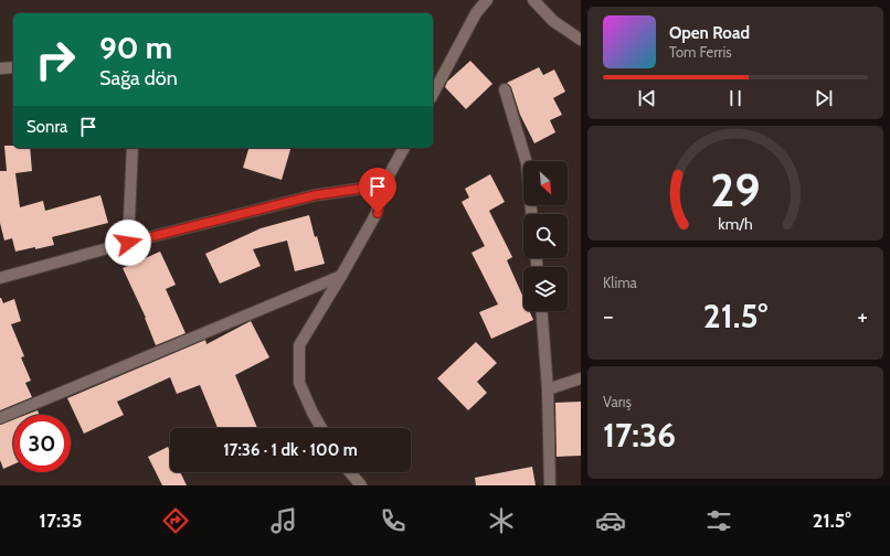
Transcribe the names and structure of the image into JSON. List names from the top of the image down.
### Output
{
  "north": "bottom right",
  "page": {
    "turn": ["90 m", "Sağa dön"],
    "song": ["Open Road", "Tom Ferris"],
    "then": "Sonra",
    "tile": [
      "Klima",
      ["Varış", "17:36"]
    ],
    "heat": ["−", "21.5°", "+"],
    "limit": "30",
    "trip": "17:36 · 1 dk · 100 m",
    "tabs": ["17:35", "21.5°"],
    "gauge": ["29", "km/h"]
  }
}
